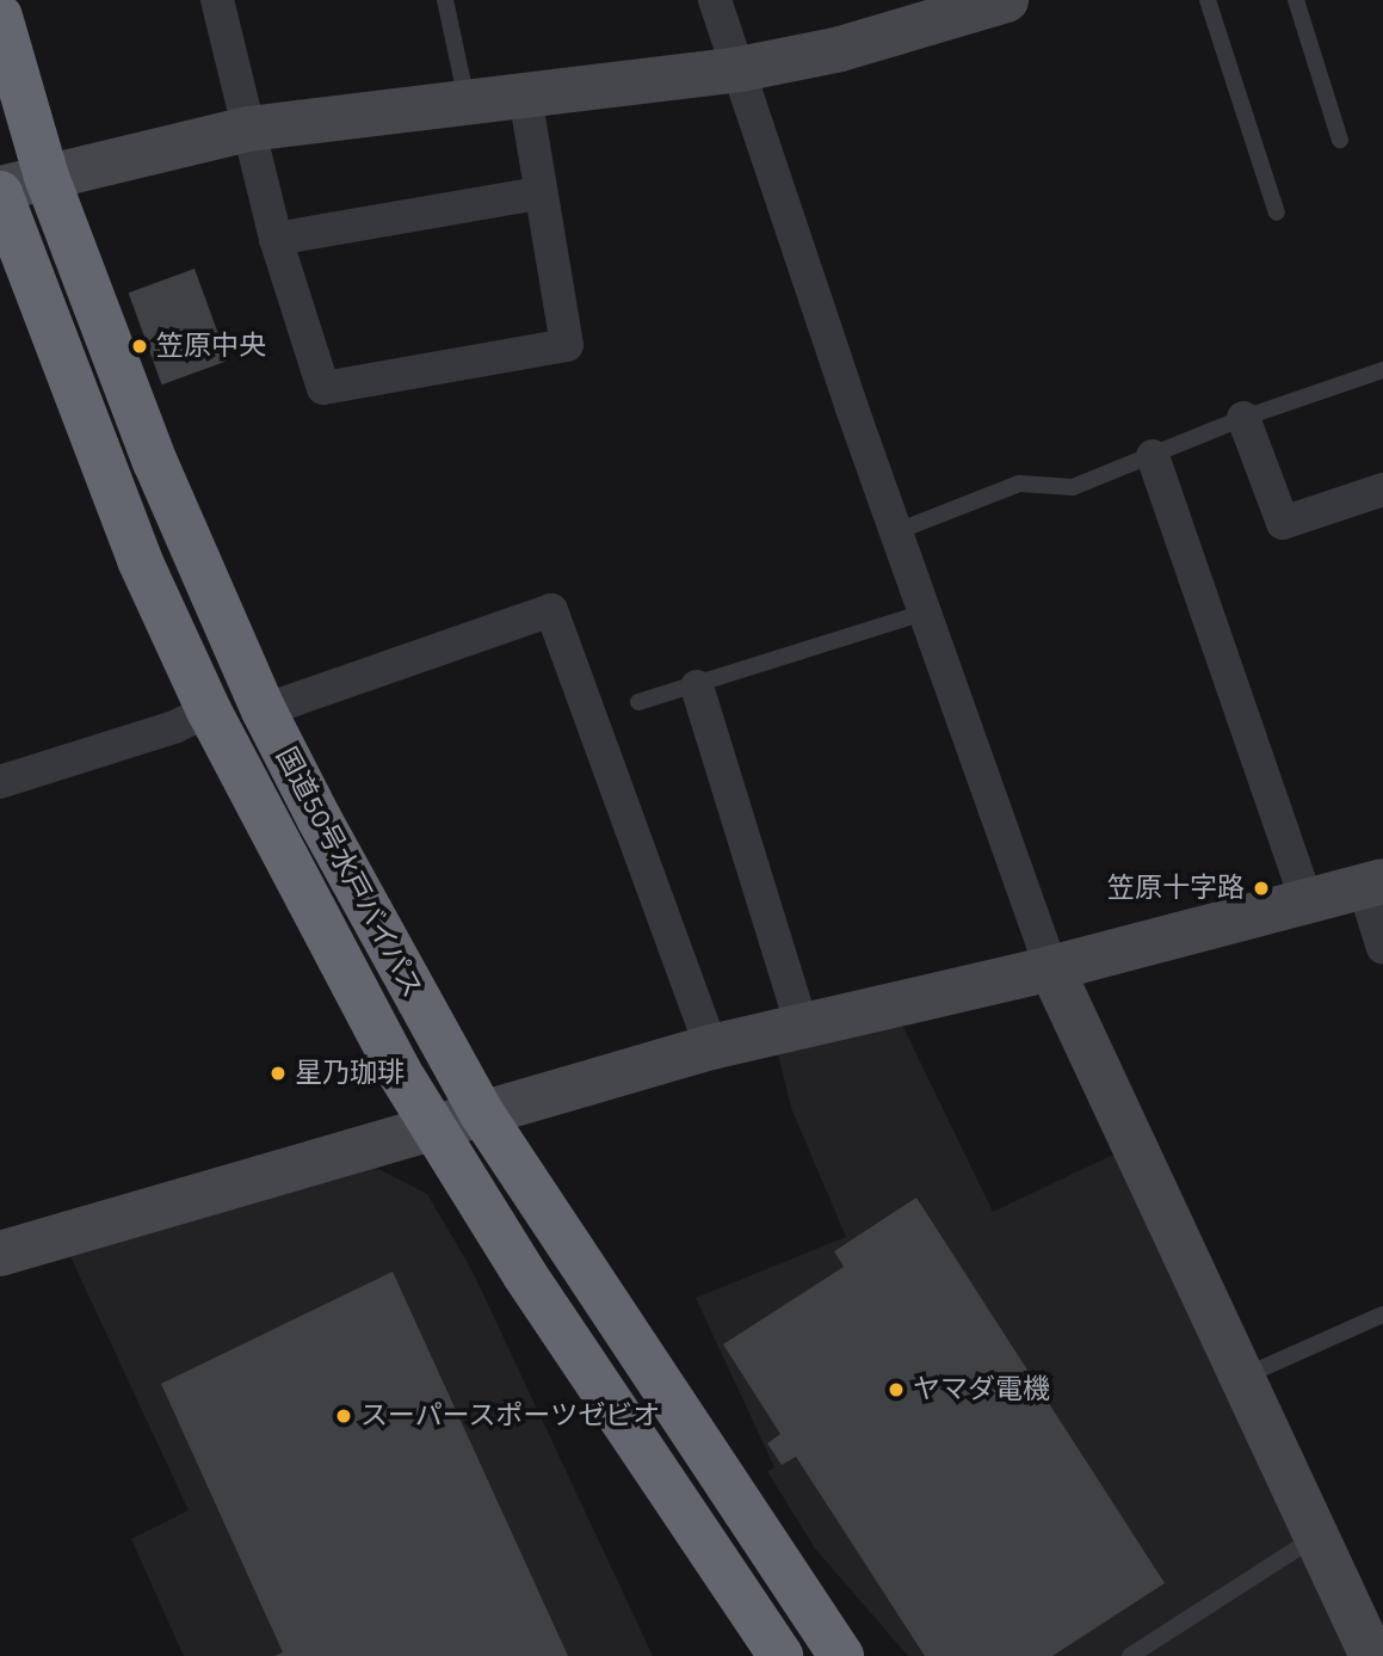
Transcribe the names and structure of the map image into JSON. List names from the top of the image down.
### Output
{
  "streets": {
    "highway": ["国道50号水戸バイパス"]
  },
  "places": [
    "笠原中央",
    "笠原十字路",
    "星乃珈琲",
    "ヤマダ電機",
    "スーパースポーツゼビオ"
  ]
}
